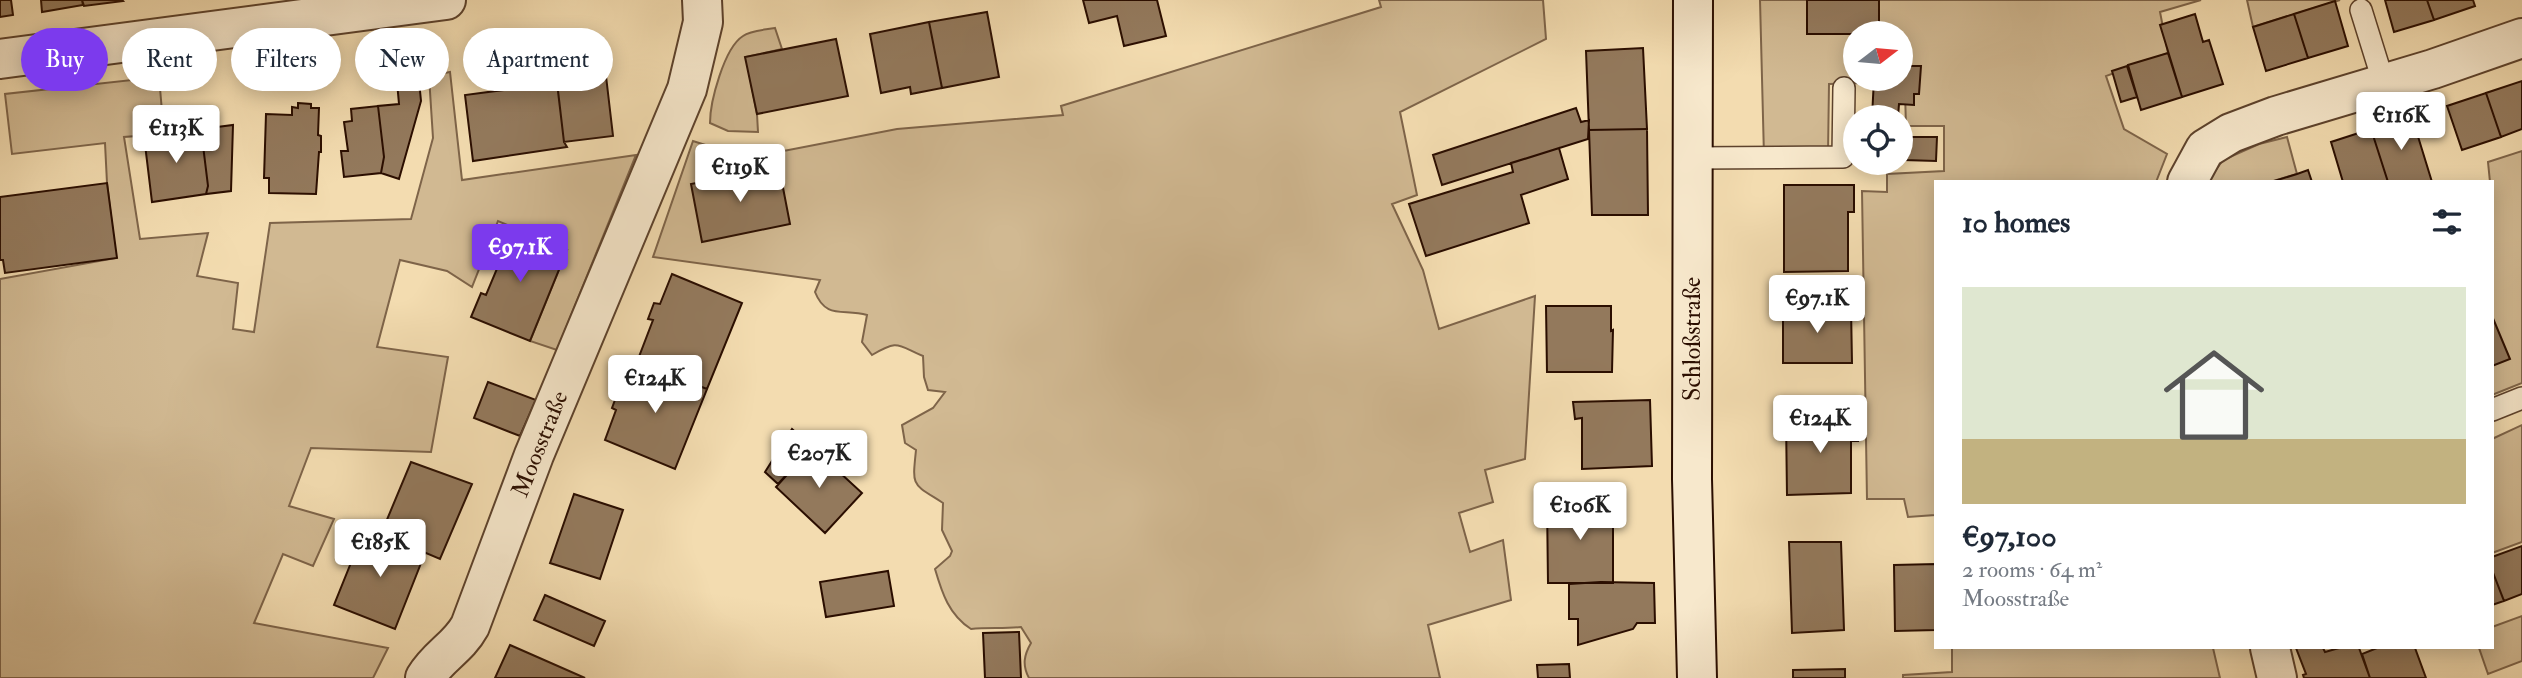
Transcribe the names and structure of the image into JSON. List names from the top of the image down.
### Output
{
  "streets": {
    "street": ["Schloßstraße", "Moosstraße"]
  },
  "north": "right",
  "page": {
    "chip": [
      "Buy",
      "Rent",
      "Filters",
      "New",
      "Apartment"
    ],
    "price": [
      "€116K",
      "€113K",
      "€119K",
      "€97.1K",
      "€97.1K",
      "€124K",
      "€124K",
      "€207K",
      "€106K",
      "€185K"
    ],
    "heading": "10 homes",
    "list": [
      {
        "name": "€97,100",
        "note": "2 rooms · 64 m² · Moosstraße"
      }
    ]
  }
}
